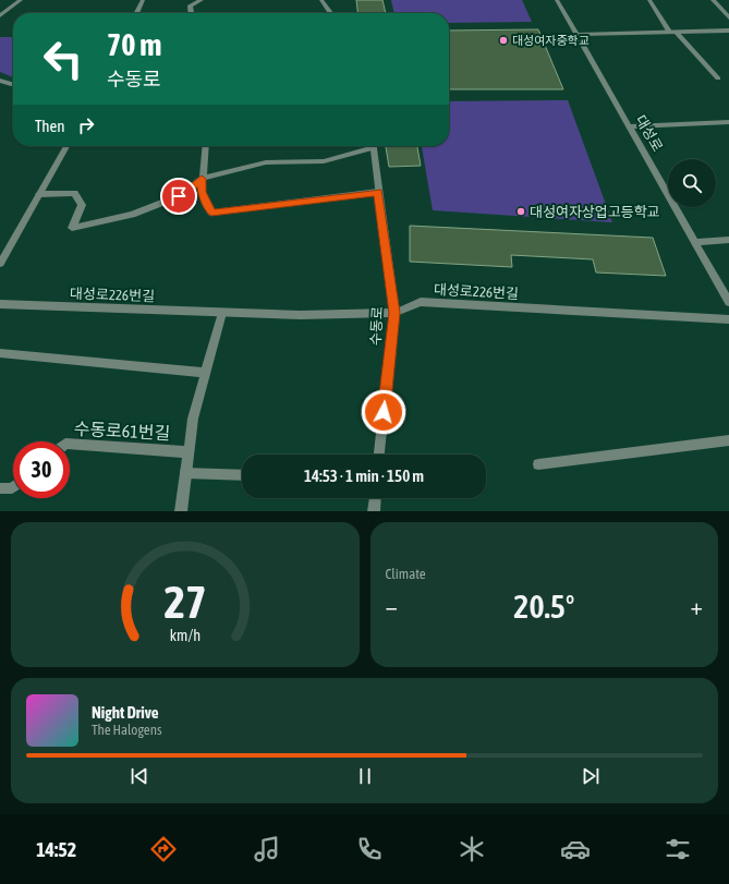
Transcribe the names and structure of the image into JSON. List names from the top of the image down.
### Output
{
  "streets": {
    "street": [
      "대성로",
      "대성로226번길",
      "수동로",
      "수동로61번길"
    ]
  },
  "crossings": [
    ["대성로226번길", "수동로"]
  ],
  "places": ["대성여자중학교", "대성여자상업고등학교"],
  "page": {
    "turn": ["70 m", "수동로"],
    "then": "Then",
    "limit": "30",
    "trip": "14:53 · 1 min · 150 m",
    "tile": "Climate",
    "heat": ["−", "20.5°", "+"],
    "song": ["Night Drive", "The Halogens"],
    "tabs": "14:52",
    "gauge": ["27", "km/h"]
  }
}
